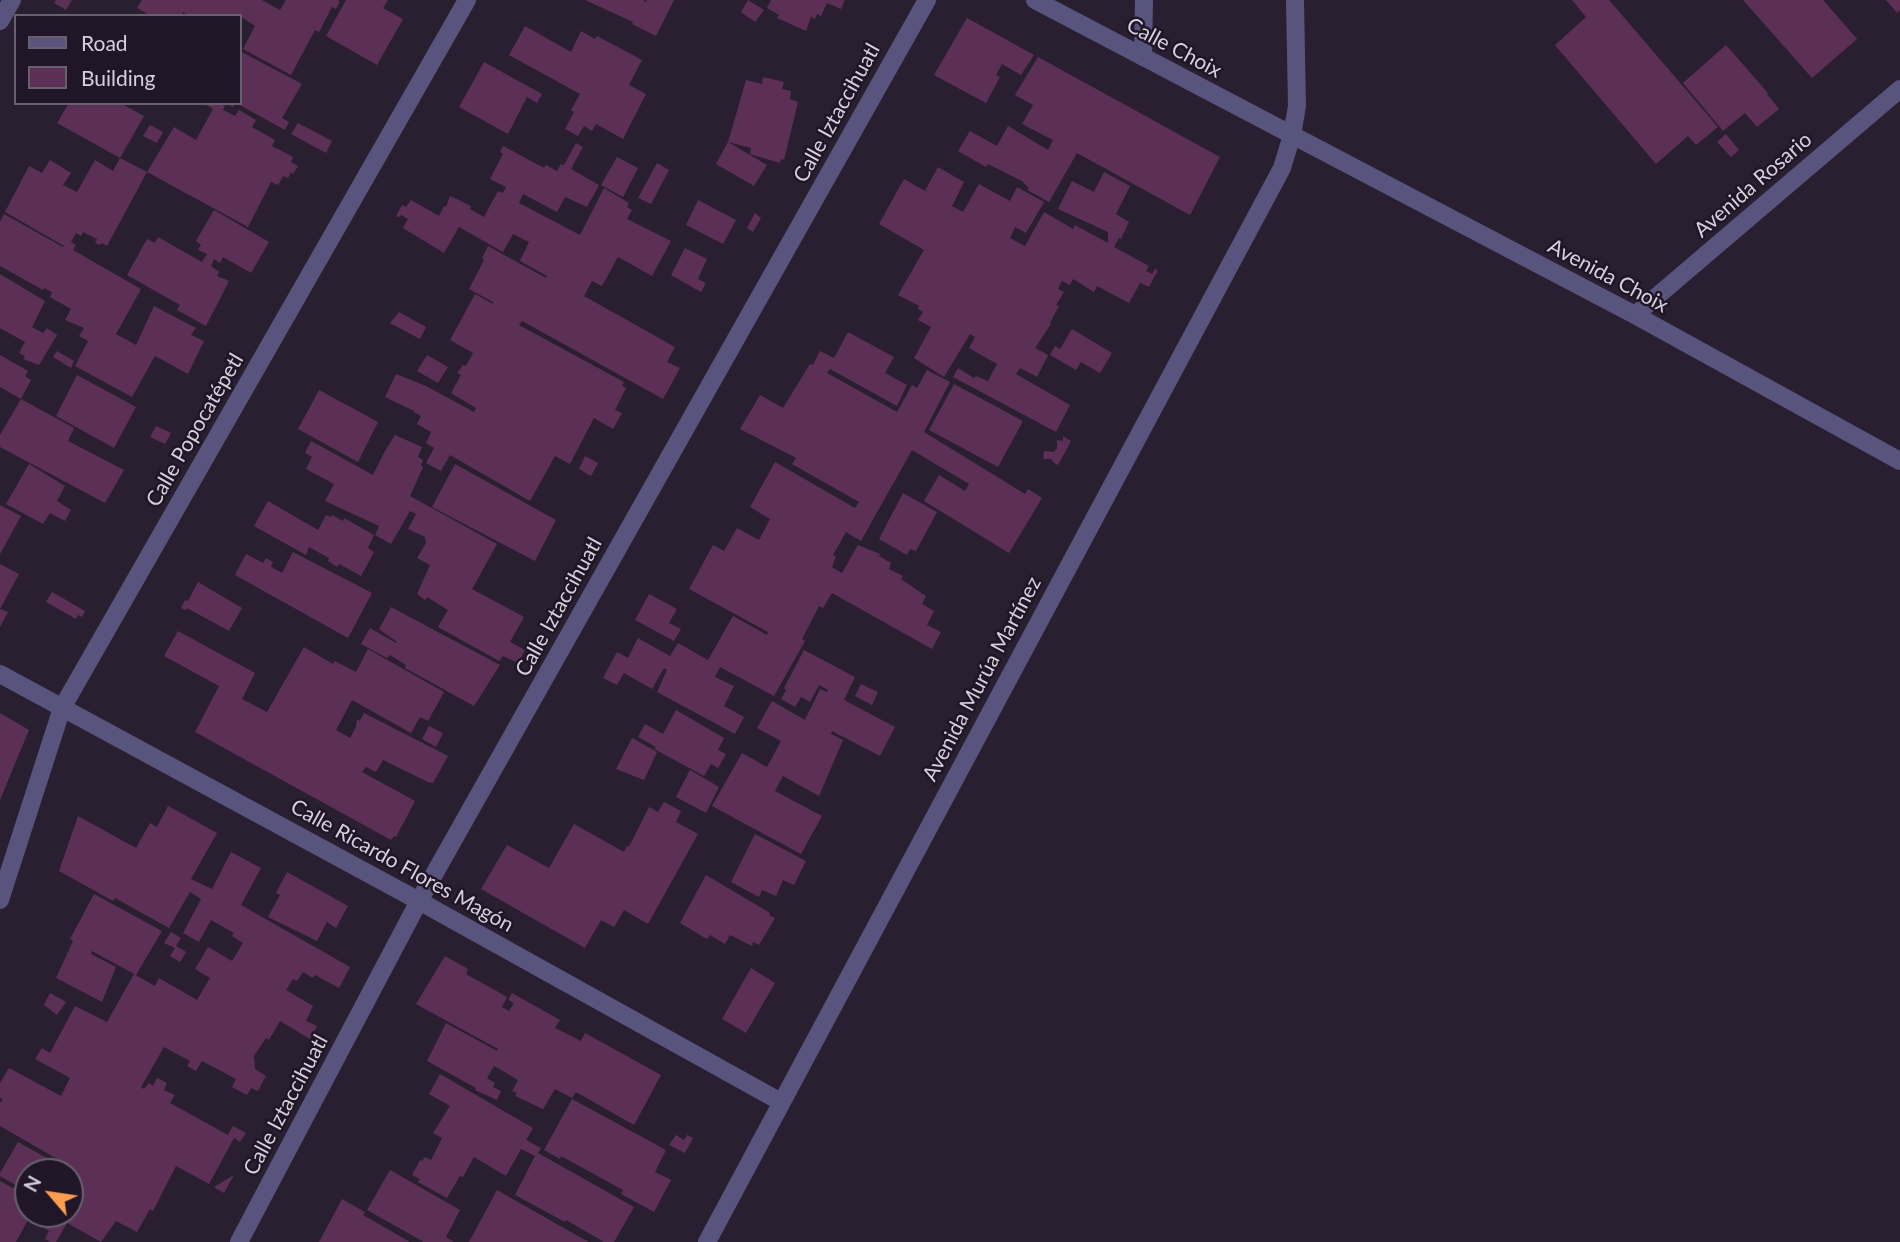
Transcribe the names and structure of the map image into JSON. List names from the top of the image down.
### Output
{
  "streets": {
    "street": [
      "Calle Choix",
      "Calle Iztaccihuatl",
      "Avenida Rosario",
      "Avenida Choix",
      "Calle Popocatépetl",
      "Avenida Murúa Martínez",
      "Calle Ricardo Flores Magón"
    ]
  },
  "crossings": [
    ["Calle Choix", "Avenida Choix"],
    ["Calle Choix", "Avenida Murúa Martínez"],
    ["Calle Iztaccihuatl", "Calle Ricardo Flores Magón"],
    ["Avenida Rosario", "Avenida Choix"],
    ["Avenida Choix", "Avenida Murúa Martínez"],
    ["Calle Popocatépetl", "Calle Ricardo Flores Magón"],
    ["Avenida Murúa Martínez", "Calle Ricardo Flores Magón"]
  ],
  "legend": ["Road", "Building"],
  "north": "top left"
}
